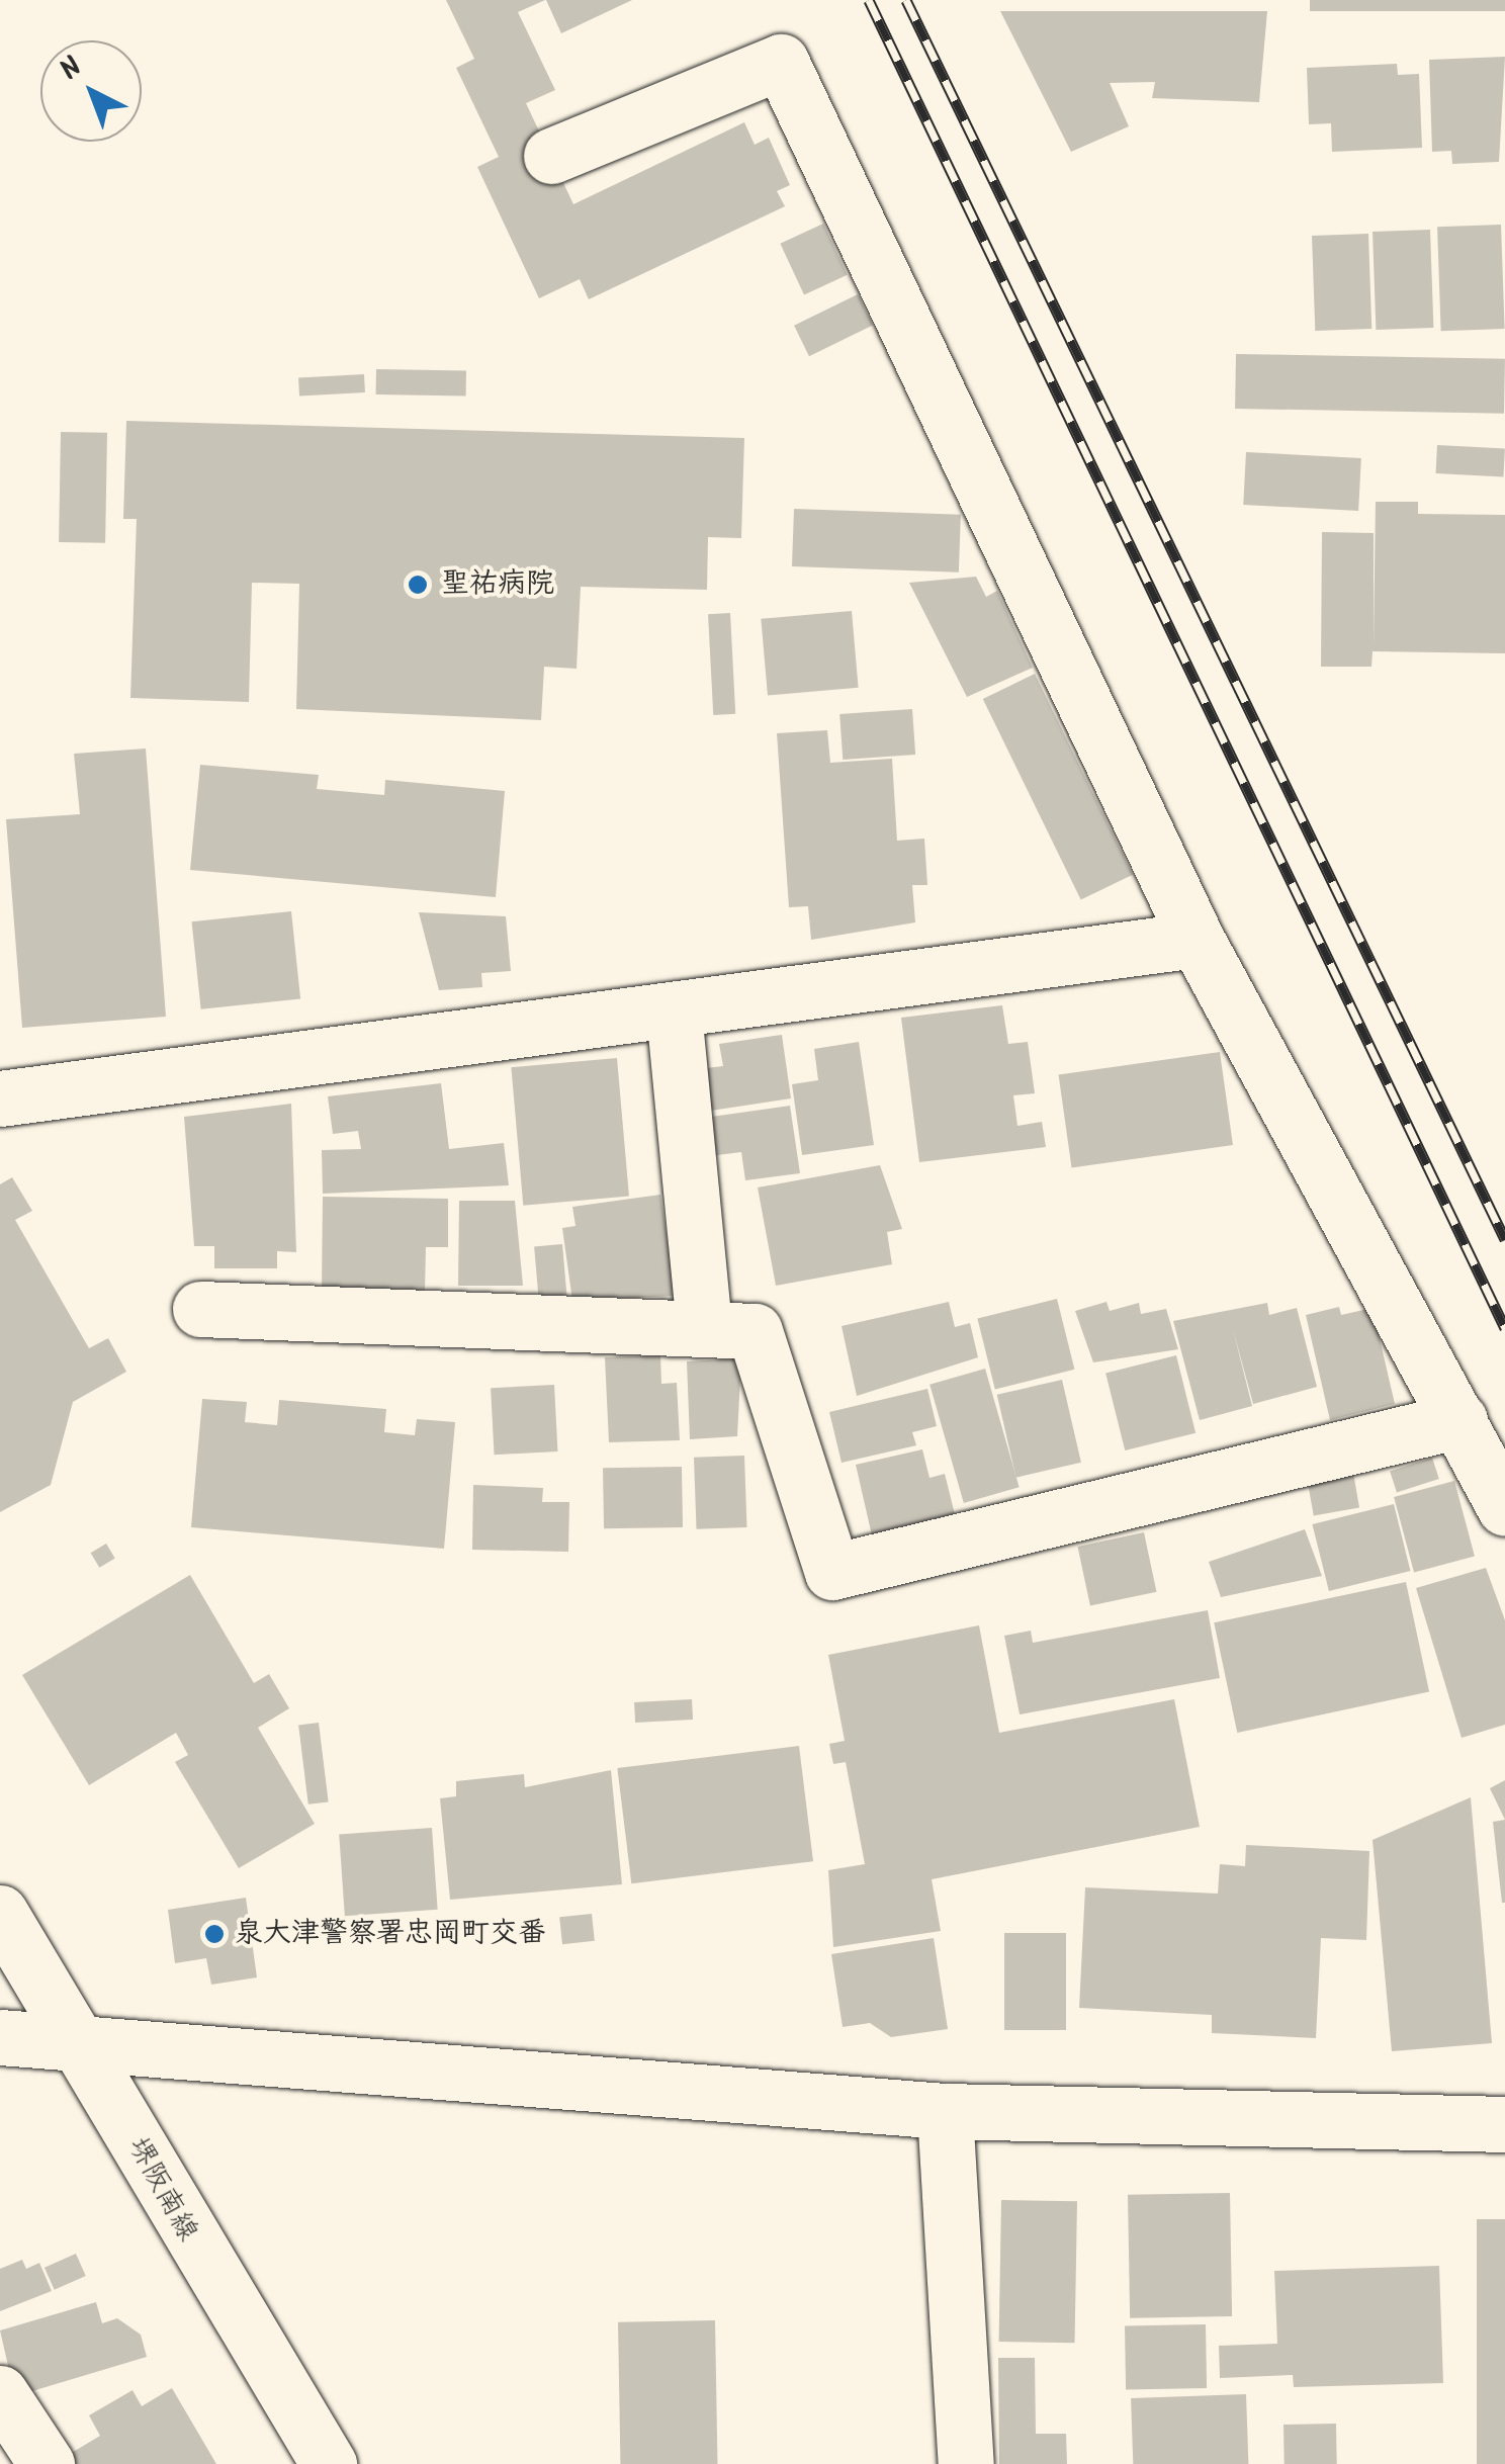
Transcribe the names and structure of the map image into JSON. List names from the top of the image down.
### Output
{
  "streets": {
    "street": ["堺阪南線"]
  },
  "places": ["聖祐病院", "泉大津警察署忠岡町交番"],
  "north": "top left"
}
